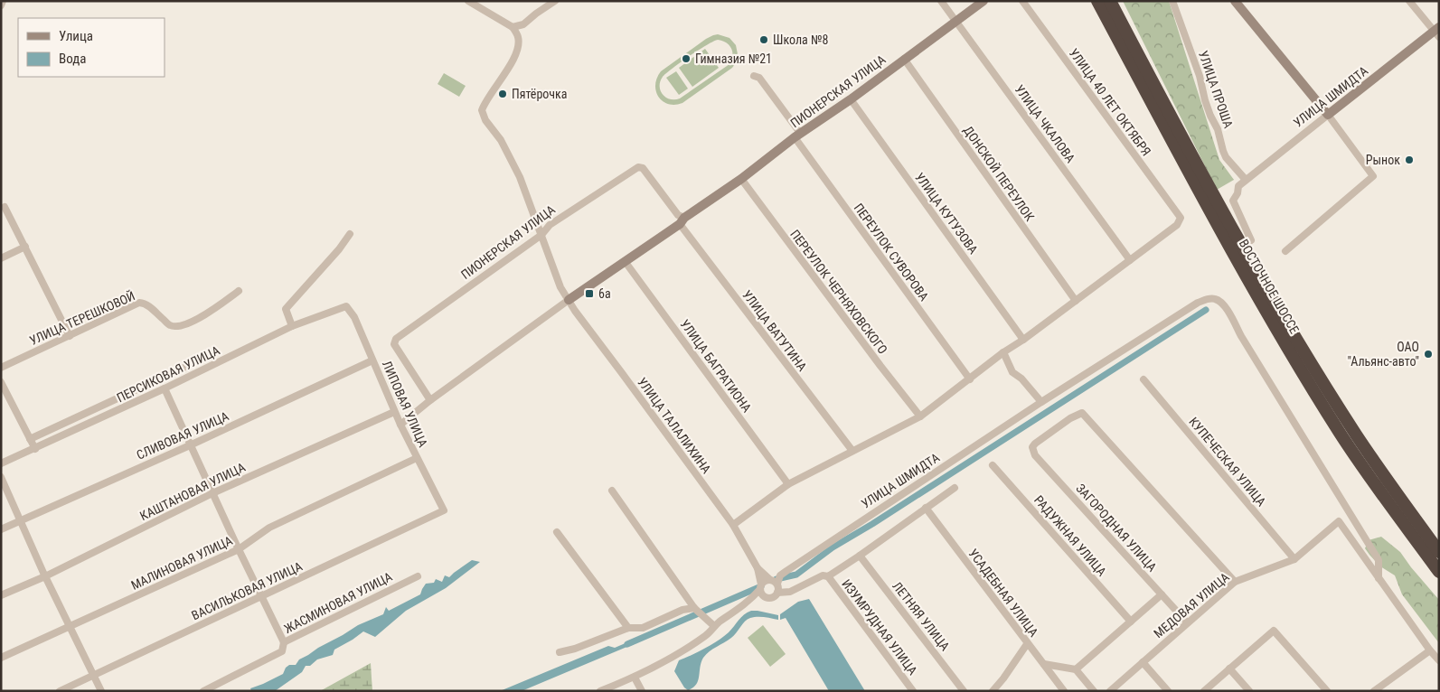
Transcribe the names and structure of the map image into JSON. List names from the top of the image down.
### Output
{
  "streets": {
    "highway": ["ВОСТОЧНОЕ ШОССЕ"],
    "street": [
      "УЛИЦА ПРОША",
      "ПИОНЕРСКАЯ УЛИЦА",
      "УЛИЦА ШМИДТА",
      "УЛИЦА 40 ЛЕТ ОКТЯБРЯ",
      "УЛИЦА ЧКАЛОВА",
      "ДОНСКОЙ ПЕРЕУЛОК",
      "УЛИЦА КУТУЗОВА",
      "ПЕРЕУЛОК СУВОРОВА",
      "ПЕРЕУЛОК ЧЕРНЯХОВСКОГО",
      "УЛИЦА ТЕРЕШКОВОЙ",
      "УЛИЦА ВАТУТИНА",
      "УЛИЦА БАГРАТИОНА",
      "ПЕРСИКОВАЯ УЛИЦА",
      "ЛИПОВАЯ УЛИЦА",
      "УЛИЦА ТАЛАЛИХИНА",
      "СЛИВОВАЯ УЛИЦА",
      "КУПЕЧЕСКАЯ УЛИЦА",
      "КАШТАНОВАЯ УЛИЦА",
      "ЗАГОРОДНАЯ УЛИЦА",
      "РАДУЖНАЯ УЛИЦА",
      "МАЛИНОВАЯ УЛИЦА",
      "ВАСИЛЬКОВАЯ УЛИЦА",
      "УСАДЕБНАЯ УЛИЦА",
      "ЖАСМИНОВАЯ УЛИЦА",
      "МЕДОВАЯ УЛИЦА",
      "ЛЕТНЯЯ УЛИЦА",
      "ИЗУМРУДНАЯ УЛИЦА"
    ]
  },
  "crossings": [
    ["УЛИЦА ПРОША", "УЛИЦА ШМИДТА"],
    ["ПИОНЕРСКАЯ УЛИЦА", "УЛИЦА ЧКАЛОВА"],
    ["ПИОНЕРСКАЯ УЛИЦА", "ДОНСКОЙ ПЕРЕУЛОК"],
    ["ПИОНЕРСКАЯ УЛИЦА", "УЛИЦА КУТУЗОВА"],
    ["ПИОНЕРСКАЯ УЛИЦА", "ПЕРЕУЛОК СУВОРОВА"],
    ["ПИОНЕРСКАЯ УЛИЦА", "ПЕРЕУЛОК ЧЕРНЯХОВСКОГО"],
    ["ПИОНЕРСКАЯ УЛИЦА", "УЛИЦА ВАТУТИНА"],
    ["ПИОНЕРСКАЯ УЛИЦА", "УЛИЦА БАГРАТИОНА"],
    ["ПИОНЕРСКАЯ УЛИЦА", "ЛИПОВАЯ УЛИЦА"],
    ["ПИОНЕРСКАЯ УЛИЦА", "УЛИЦА ТАЛАЛИХИНА"],
    ["УЛИЦА ШМИДТА", "МЕДОВАЯ УЛИЦА"],
    ["УЛИЦА 40 ЛЕТ ОКТЯБРЯ", "УЛИЦА ЧКАЛОВА"],
    ["ПЕРСИКОВАЯ УЛИЦА", "ЛИПОВАЯ УЛИЦА"],
    ["ЛИПОВАЯ УЛИЦА", "СЛИВОВАЯ УЛИЦА"],
    ["ЛИПОВАЯ УЛИЦА", "КАШТАНОВАЯ УЛИЦА"],
    ["ЛИПОВАЯ УЛИЦА", "МАЛИНОВАЯ УЛИЦА"],
    ["ЛИПОВАЯ УЛИЦА", "ВАСИЛЬКОВАЯ УЛИЦА"],
    ["КУПЕЧЕСКАЯ УЛИЦА", "МЕДОВАЯ УЛИЦА"],
    ["ЗАГОРОДНАЯ УЛИЦА", "МЕДОВАЯ УЛИЦА"]
  ],
  "places": {
    "other": [
      "Школа №8",
      "Гимназия №21",
      "Пятёрочка",
      "Рынок",
      "ОАО \"Альянс-авто\""
    ],
    "transit": ["6а"]
  },
  "legend": ["Улица", "Вода"]
}
